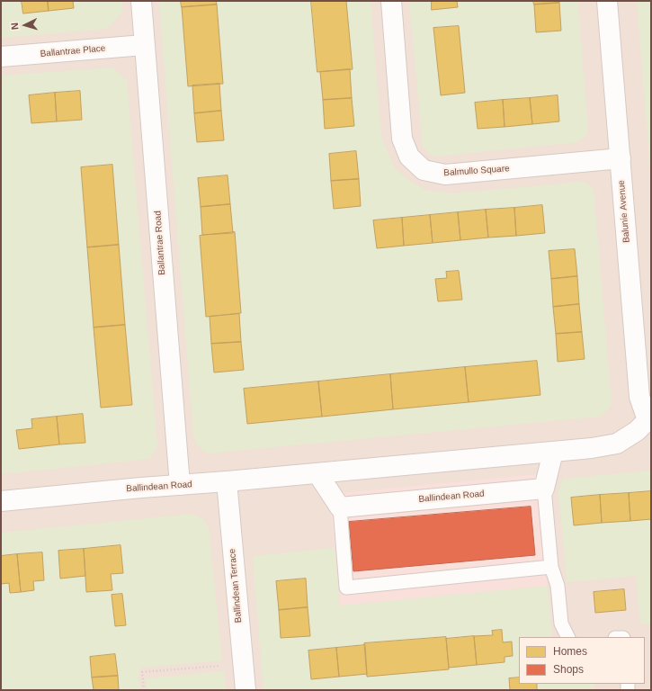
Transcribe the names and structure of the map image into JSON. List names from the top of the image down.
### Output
{
  "streets": {
    "street": [
      "Ballantrae Place",
      "Balmullo Square",
      "Balunie Avenue",
      "Ballantrae Road",
      "Ballindean Road",
      "Ballindean Terrace"
    ]
  },
  "crossings": [
    ["Ballantrae Place", "Ballantrae Road"],
    ["Balmullo Square", "Balunie Avenue"],
    ["Balunie Avenue", "Ballindean Road"],
    ["Ballantrae Road", "Ballindean Road"],
    ["Ballindean Road", "Ballindean Terrace"]
  ],
  "legend": ["Homes", "Shops"],
  "north": "left"
}
